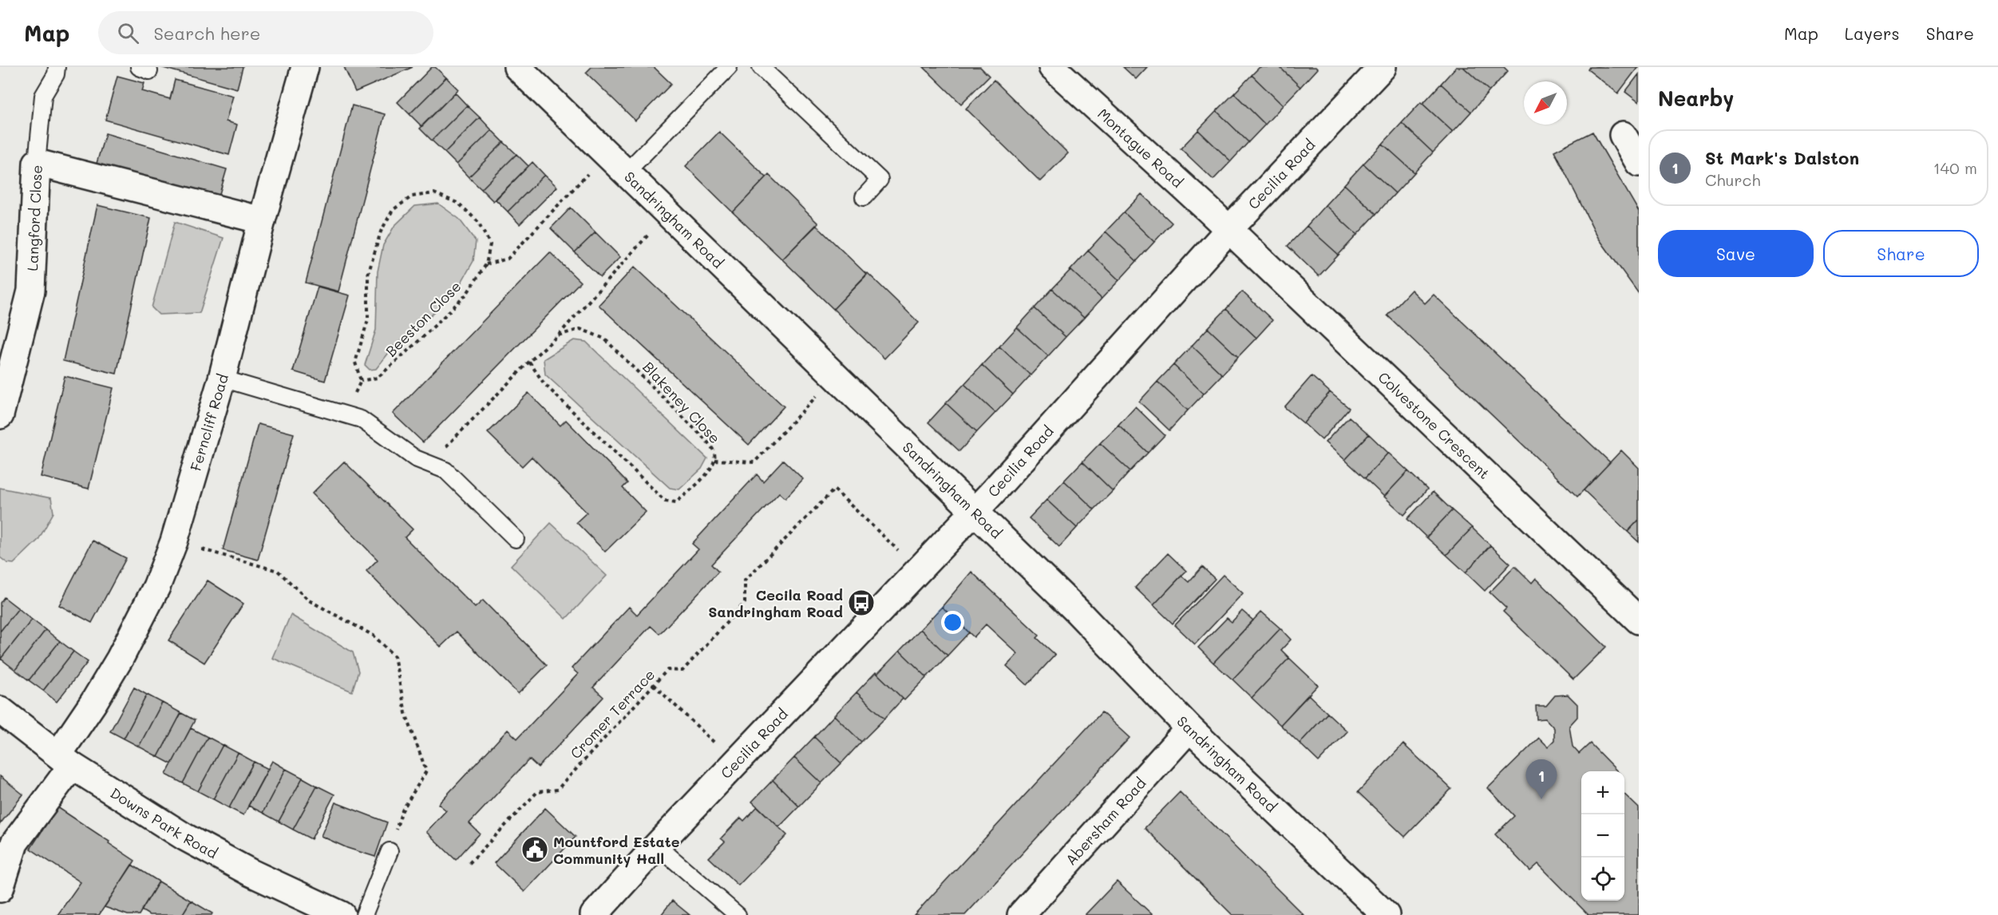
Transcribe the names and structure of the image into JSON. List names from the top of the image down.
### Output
{
  "streets": {
    "street": [
      "Montague Road",
      "Cecilia Road",
      "Sandringham Road",
      "Langford Close",
      "Ferncliff Road",
      "Colvestone Crescent",
      "Abersham Road",
      "Downs Park Road"
    ],
    "path": ["Beeston Close", "Blakeney Close", "Cromer Terrace"]
  },
  "crossings": [
    ["Montague Road", "Cecilia Road"],
    ["Montague Road", "Colvestone Crescent"],
    ["Cecilia Road", "Sandringham Road"],
    ["Cecilia Road", "Colvestone Crescent"],
    ["Cecilia Road", "Cromer Terrace"],
    ["Sandringham Road", "Abersham Road"],
    ["Langford Close", "Ferncliff Road"],
    ["Ferncliff Road", "Downs Park Road"]
  ],
  "places": {
    "bus stop": ["Cecila Road Sandringham Road"],
    "public building": ["Mountford Estate Community Hall"]
  },
  "north": "bottom left",
  "page": {
    "header": "Map",
    "search": "Search here",
    "nav": ["Map", "Layers", "Share"],
    "heading": "Nearby",
    "list": [
      {
        "mark": "1",
        "name": "St Mark's Dalston",
        "note": "Church",
        "value": "140 m"
      }
    ],
    "buttons": ["Save", "Share"],
    "pins": "1",
    "map_buttons": ["+", "−"]
  }
}
